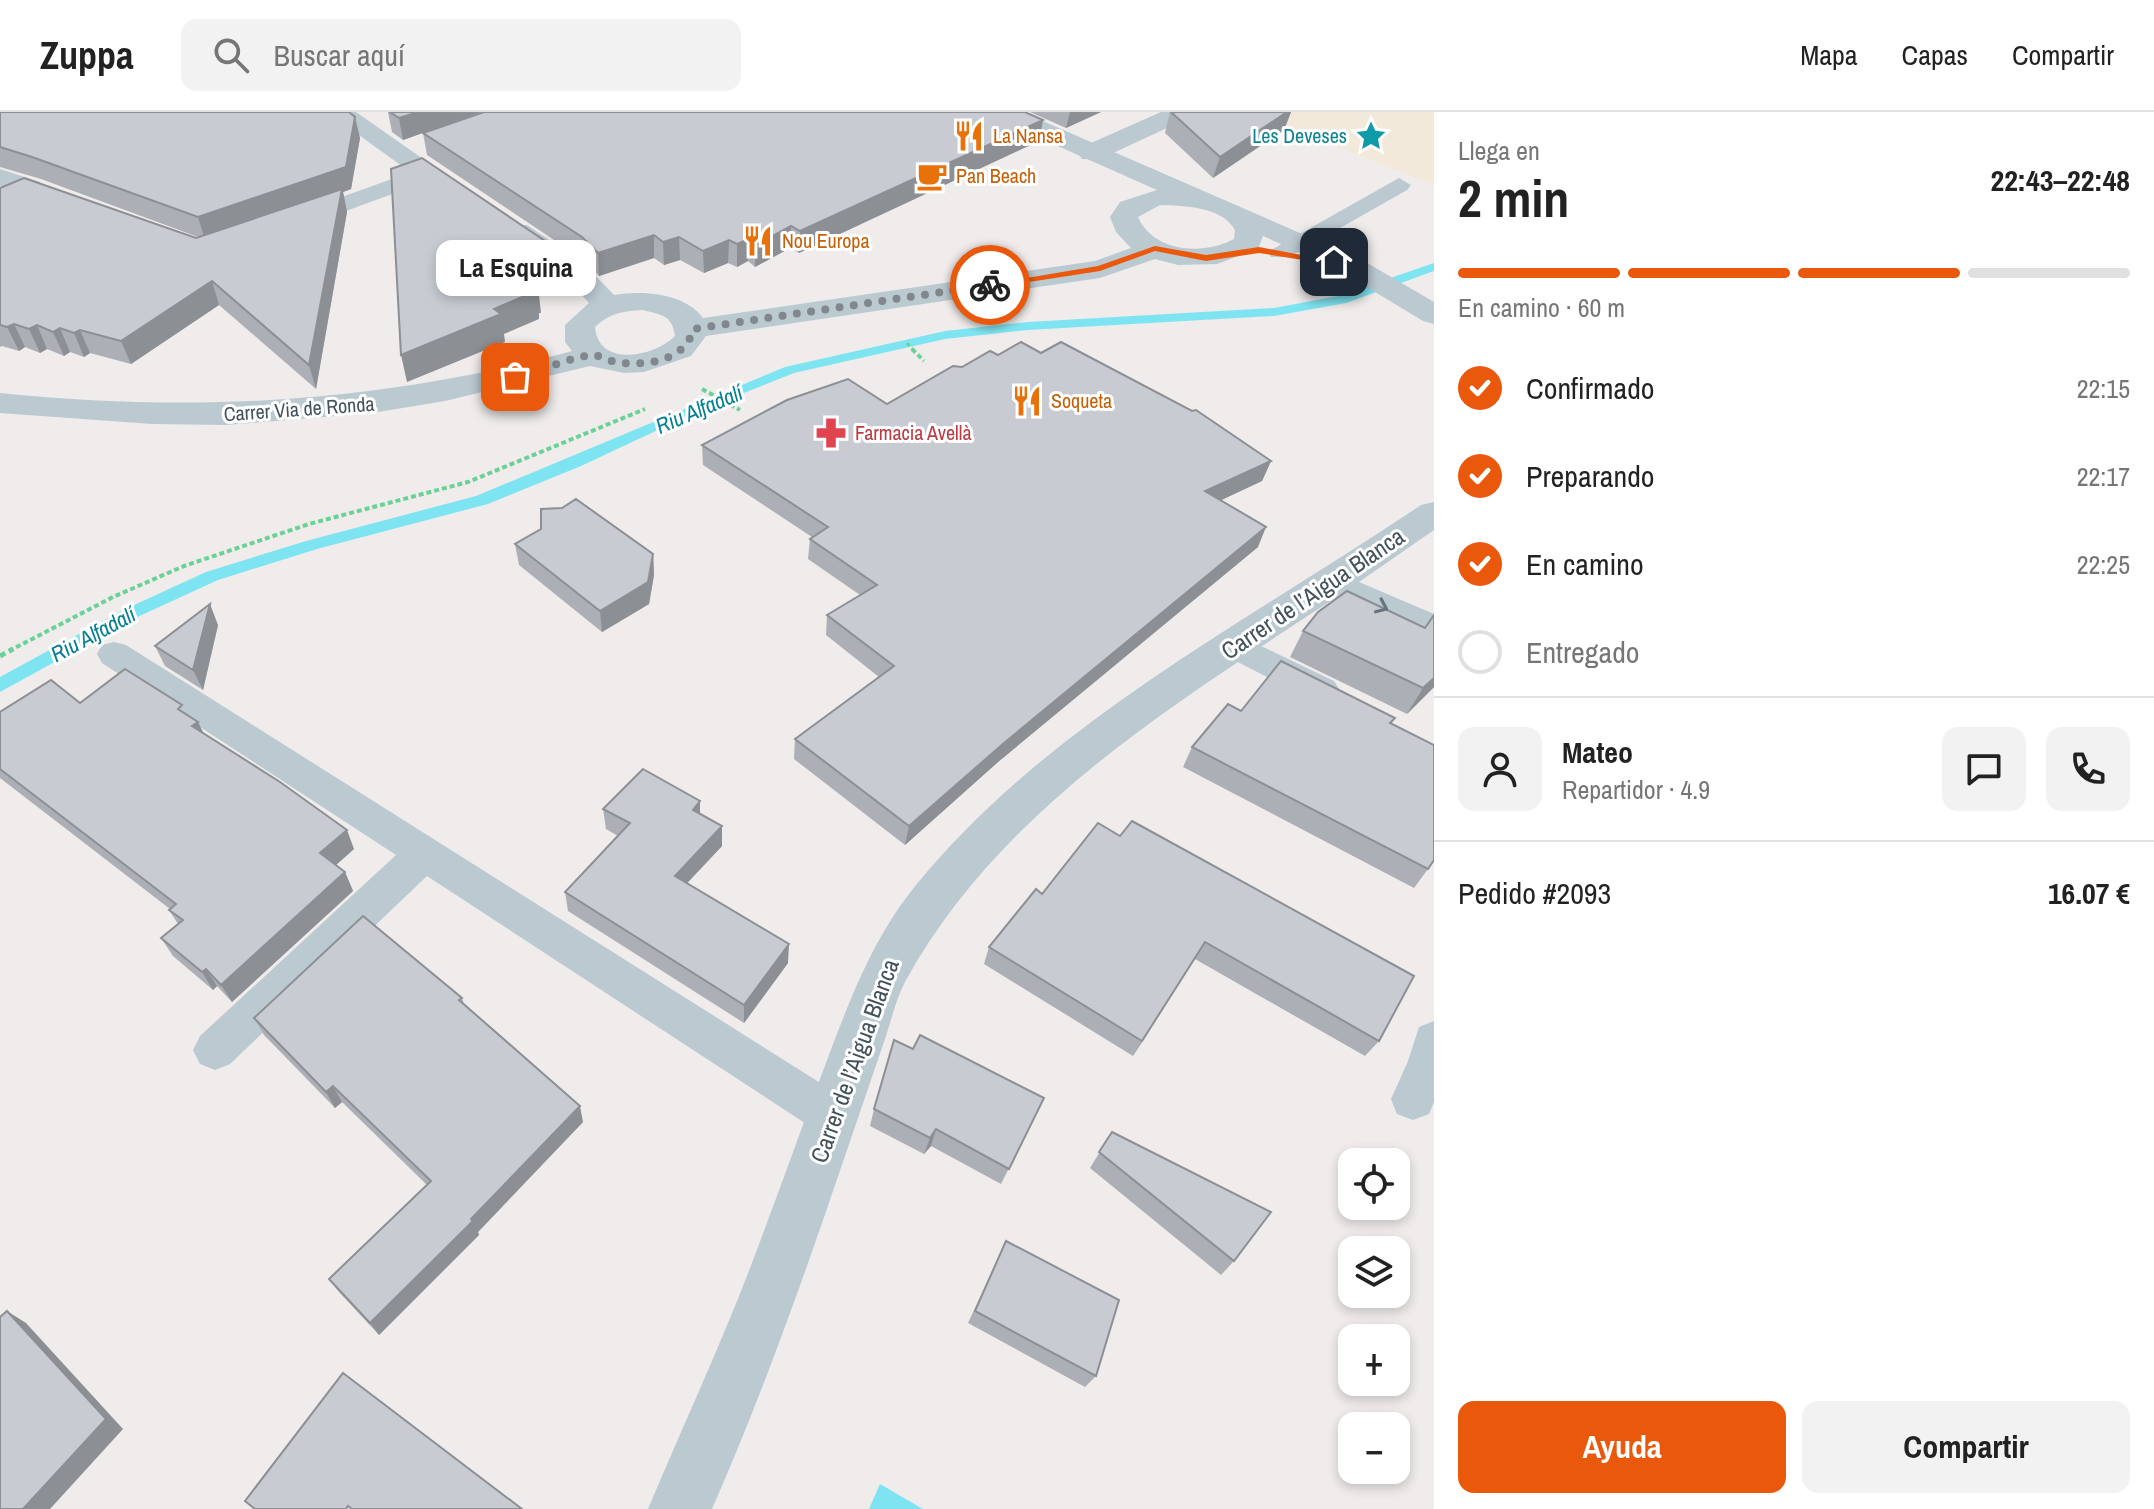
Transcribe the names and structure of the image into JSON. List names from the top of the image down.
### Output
{
  "streets": {
    "street": ["Carrer Via de Ronda", "Carrer de l’Aigua Blanca"]
  },
  "water": ["Riu Alfadalí"],
  "places": {
    "restaurant": ["La Nansa", "Nou Europa", "Soqueta"],
    "place": ["Les Deveses"],
    "cafe": ["Pan Beach"],
    "other": ["La Esquina"],
    "pharmacy": ["Farmacia Avellà"]
  },
  "page": {
    "header": "Zuppa",
    "search": "Buscar aquí",
    "nav": ["Mapa", "Capas", "Compartir"],
    "heading": ["2 min", "Llega en", "22:43–22:48"],
    "panel": [
      "Mateo",
      "Repartidor · 4.9",
      "Pedido #2093",
      "16.07 €"
    ],
    "bubble": "La Esquina",
    "bar": "En camino · 60 m",
    "list": [
      ["Confirmado", "22:15"],
      ["Preparando", "22:17"],
      ["En camino", "22:25"],
      "Entregado"
    ],
    "map_buttons": ["+", "−"],
    "buttons": ["Ayuda", "Compartir"]
  }
}
